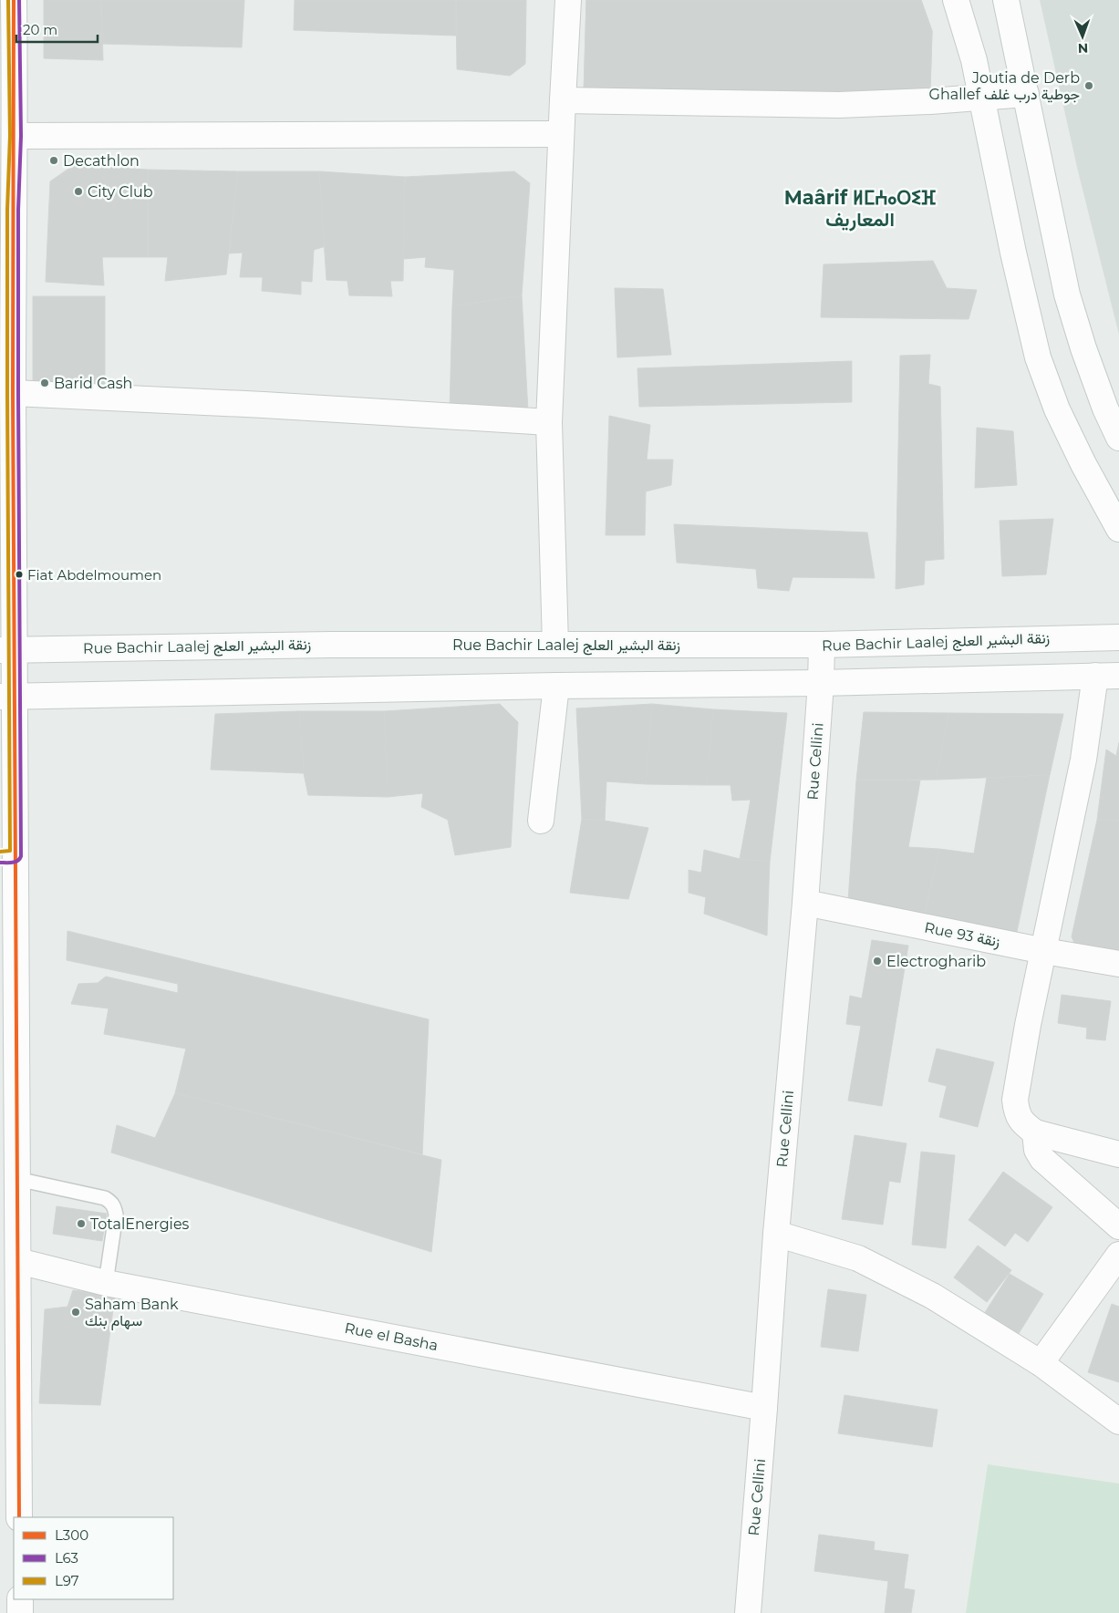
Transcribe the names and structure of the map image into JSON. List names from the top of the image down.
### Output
{
  "streets": {
    "street": [
      "Rue Bachir Laalej زنقة البشير العلج",
      "Rue Cellini",
      "Rue 93 زنقة",
      "Rue el Basha"
    ]
  },
  "crossings": [
    ["Rue Bachir Laalej زنقة البشير العلج", "Rue Cellini"],
    ["Rue Cellini", "Rue 93 زنقة"],
    ["Rue Cellini", "Rue el Basha"]
  ],
  "districts": ["Maârif ⵍⵎⵄⴰⵔⵉⴼ المعاريف"],
  "places": [
    "Joutia de Derb Ghallef جوطية درب غلف",
    "Decathlon",
    "City Club",
    "Barid Cash",
    "Fiat Abdelmoumen",
    "Electrogharib",
    "TotalEnergies",
    "Saham Bank سهام بنك"
  ],
  "lines": ["transit line L300", "transit line L63", "transit line L97"],
  "legend": ["L300", "L63", "L97"],
  "scale_bar": "20 m",
  "north": "bottom"
}
